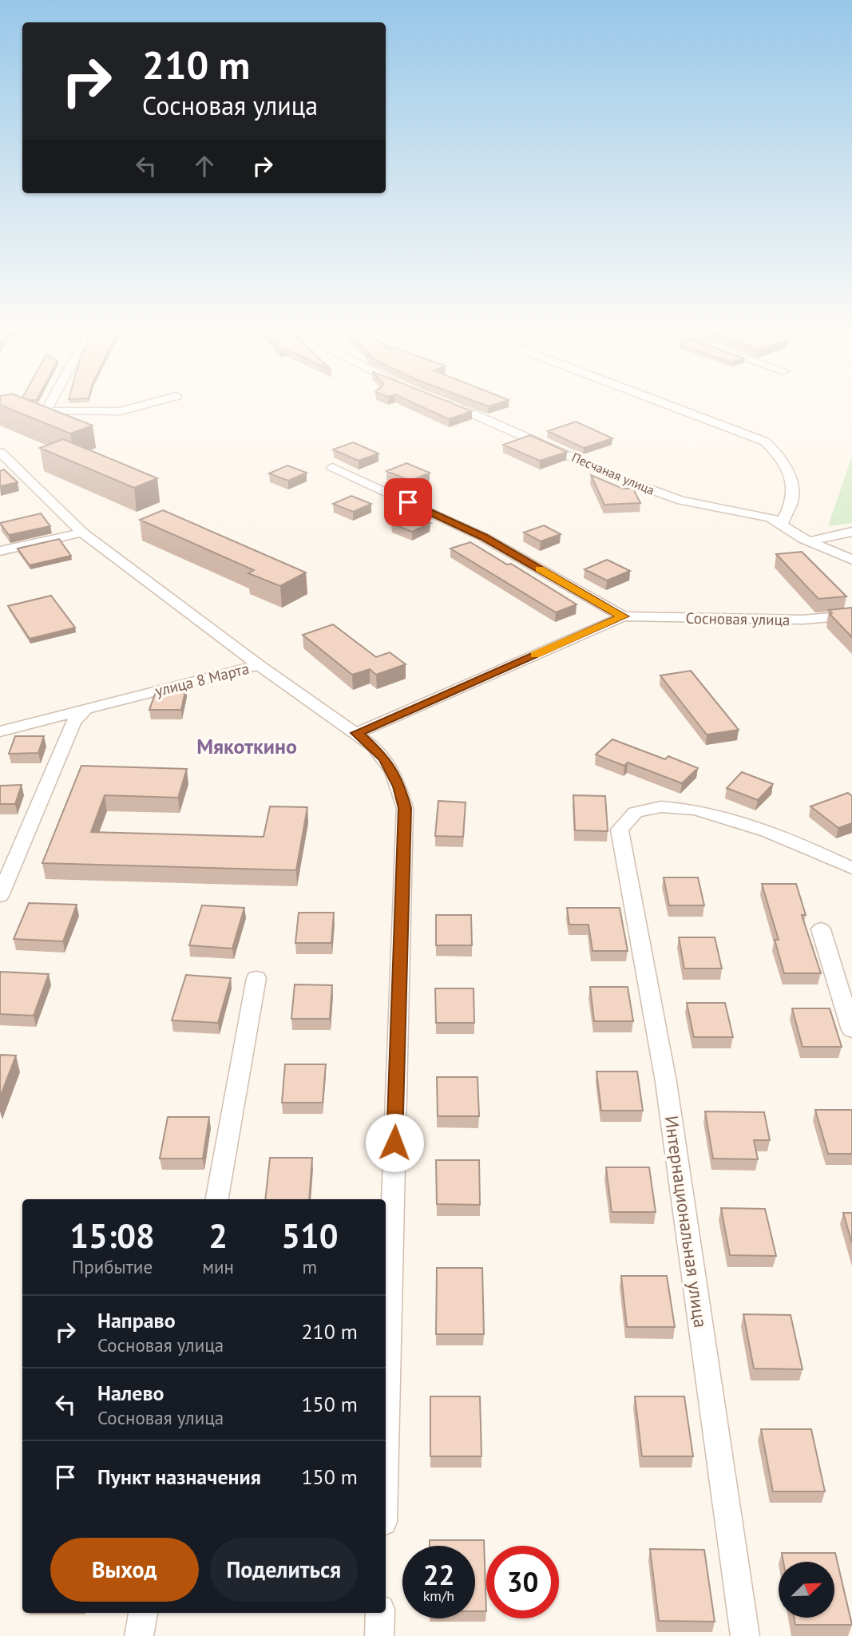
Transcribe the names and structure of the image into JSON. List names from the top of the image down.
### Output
{
  "streets": {
    "street": [
      "Песчаная улица",
      "Сосновая улица",
      "улица 8 Марта",
      "Интернациональная улица"
    ]
  },
  "districts": ["Мякоткино"],
  "north": "top right",
  "page": {
    "turn": ["210 m", "Сосновая улица"],
    "eta": [
      "15:08",
      "Прибытие",
      "2",
      "мин",
      "510",
      "m"
    ],
    "list": [
      {
        "name": "Направо",
        "note": "Сосновая улица",
        "value": "210 m"
      },
      {
        "name": "Налево",
        "note": "Сосновая улица",
        "value": "150 m"
      },
      {
        "name": "Пункт назначения",
        "value": "150 m"
      }
    ],
    "buttons": ["Выход", "Поделиться"],
    "speed": "22 km/h",
    "limit": "30"
  }
}
